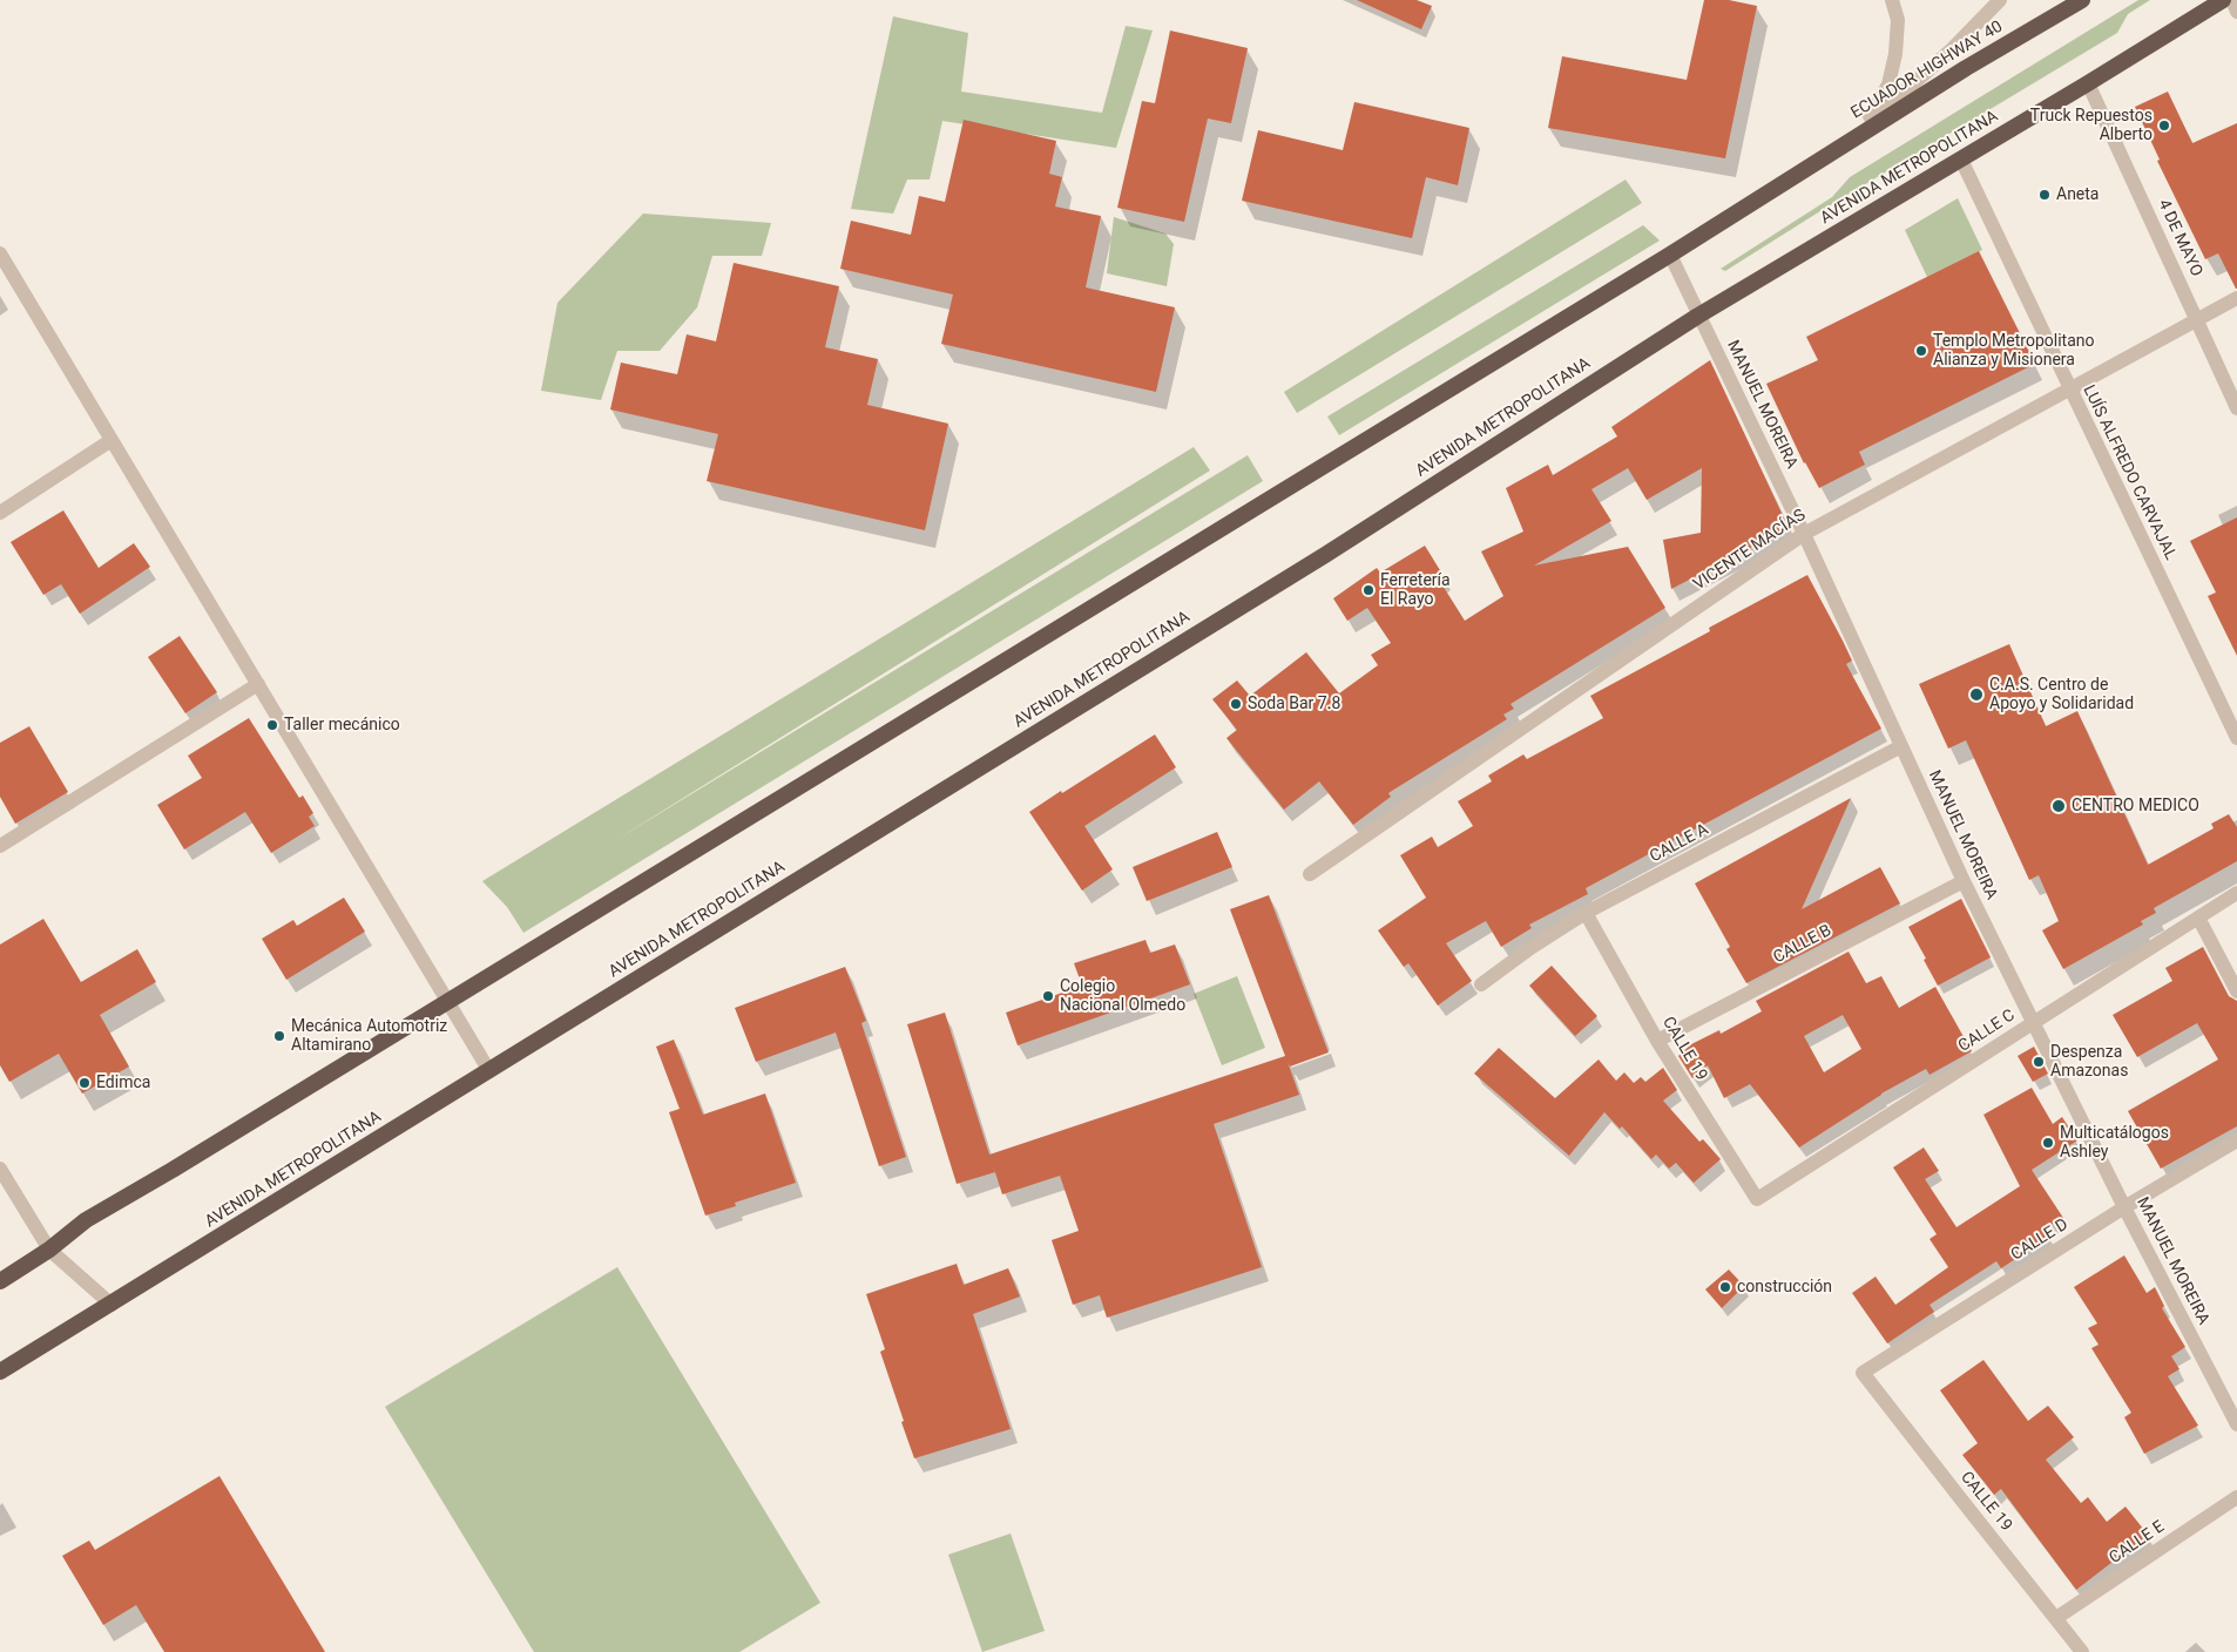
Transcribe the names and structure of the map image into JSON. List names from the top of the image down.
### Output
{
  "streets": {
    "highway": ["ECUADOR HIGHWAY 40", "AVENIDA METROPOLITANA"],
    "street": [
      "4 DE MAYO",
      "MANUEL MOREIRA",
      "LUÍS ALFREDO CARVAJAL",
      "VICENTE MACÍAS",
      "CALLE A",
      "CALLE B",
      "CALLE C",
      "CALLE 19",
      "CALLE D",
      "CALLE E"
    ]
  },
  "crossings": [
    ["AVENIDA METROPOLITANA", "4 DE MAYO"],
    ["AVENIDA METROPOLITANA", "MANUEL MOREIRA"],
    ["AVENIDA METROPOLITANA", "LUÍS ALFREDO CARVAJAL"],
    ["4 DE MAYO", "VICENTE MACÍAS"],
    ["MANUEL MOREIRA", "VICENTE MACÍAS"],
    ["MANUEL MOREIRA", "CALLE A"],
    ["MANUEL MOREIRA", "CALLE B"],
    ["MANUEL MOREIRA", "CALLE C"],
    ["MANUEL MOREIRA", "CALLE D"],
    ["LUÍS ALFREDO CARVAJAL", "VICENTE MACÍAS"],
    ["CALLE A", "CALLE 19"],
    ["CALLE B", "CALLE 19"],
    ["CALLE C", "CALLE 19"],
    ["CALLE 19", "CALLE D"],
    ["CALLE 19", "CALLE E"]
  ],
  "places": [
    "Truck Repuestos Alberto",
    "Aneta",
    "Templo Metropolitano Alianza y Misionera",
    "Ferretería El Rayo",
    "C.A.S. Centro de Apoyo y Solidaridad",
    "Soda Bar 7.8",
    "Taller mecánico",
    "CENTRO MEDICO",
    "Colegio Nacional Olmedo",
    "Mecánica Automotriz Altamirano",
    "Despenza Amazonas",
    "Edimca",
    "Multicatálogos Ashley",
    "construcción"
  ]
}
